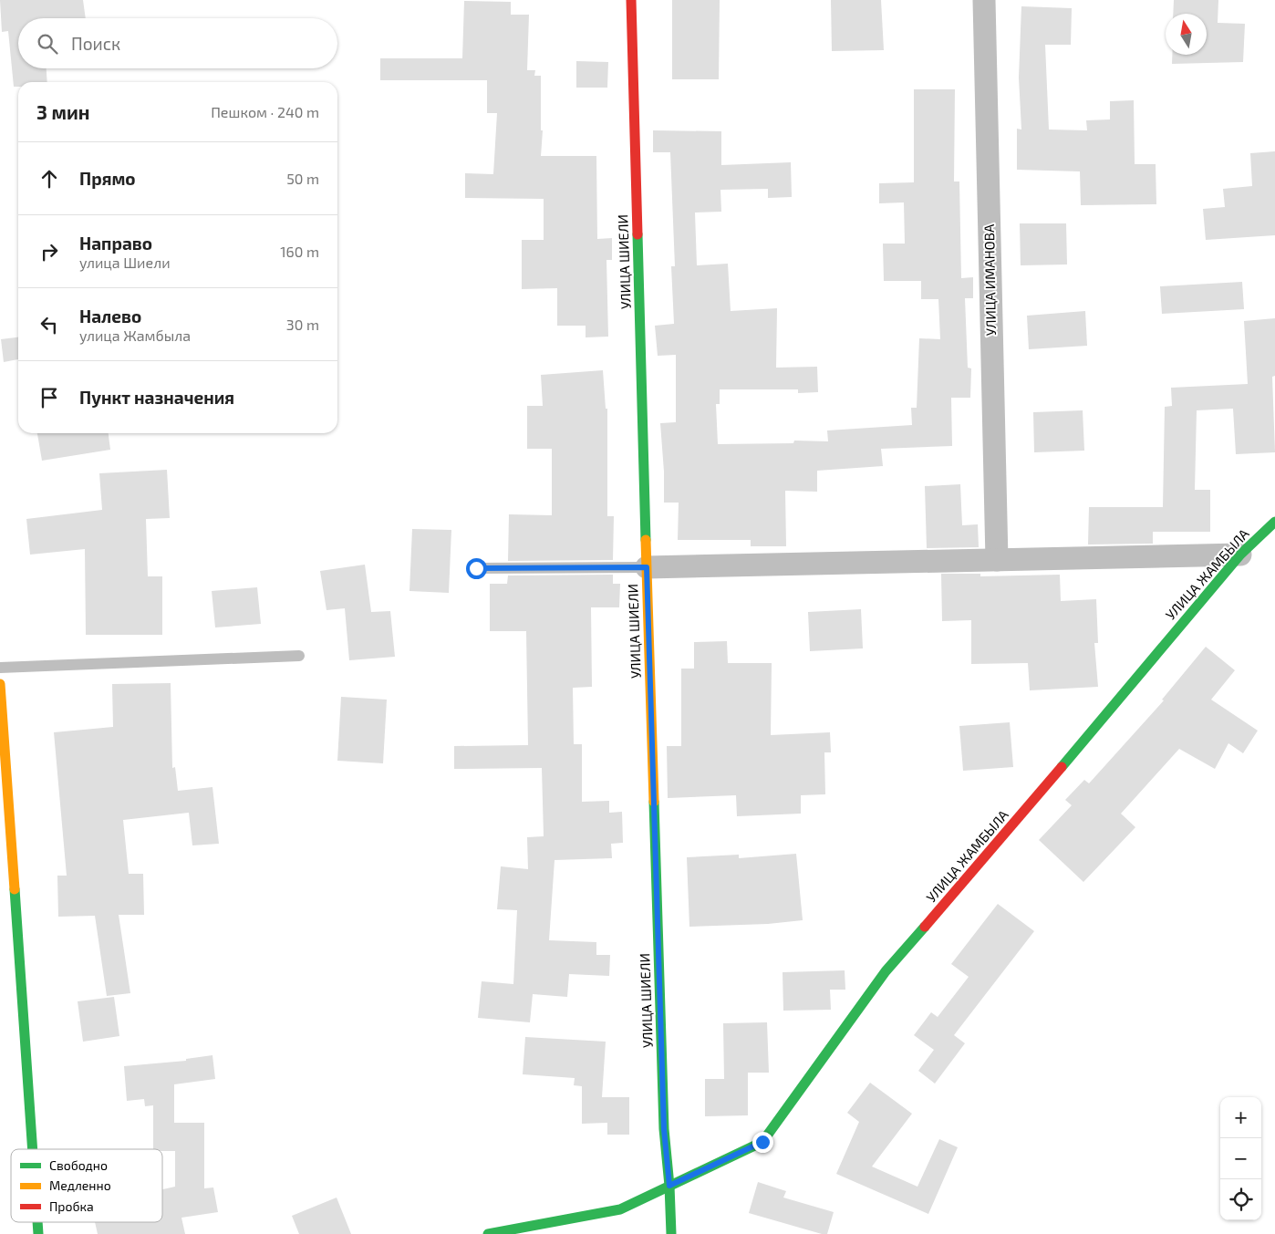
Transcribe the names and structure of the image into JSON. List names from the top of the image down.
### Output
{
  "streets": {
    "street": ["УЛИЦА ШИЕЛИ", "УЛИЦА ИМАНОВА", "УЛИЦА ЖАМБЫЛА"]
  },
  "crossings": [
    ["УЛИЦА ШИЕЛИ", "УЛИЦА ЖАМБЫЛА"]
  ],
  "legend": ["Свободно", "Медленно", "Пробка"],
  "north": "top",
  "page": {
    "search": "Поиск",
    "heading": ["3 мин", "Пешком · 240 m"],
    "list": [
      ["Прямо", "50 m"],
      ["Направо", "улица Шиели", "160 m"],
      ["Налево", "улица Жамбыла", "30 m"],
      "Пункт назначения"
    ],
    "map_buttons": ["+", "−"]
  }
}
